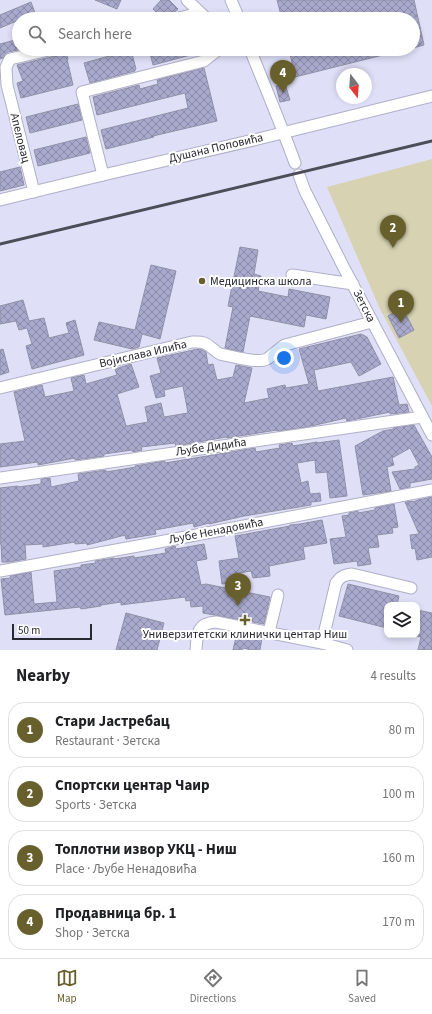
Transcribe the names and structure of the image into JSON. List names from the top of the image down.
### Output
{
  "streets": {
    "street": [
      "Апеловац",
      "Душана Поповића",
      "Зетска",
      "Војислава Илића",
      "Љубе Дидића",
      "Љубе Ненадовића"
    ]
  },
  "crossings": [
    ["Апеловац", "Душана Поповића"],
    ["Зетска", "Војислава Илића"],
    ["Зетска", "Љубе Дидића"]
  ],
  "places": {
    "other": ["Медицинска школа"],
    "health": ["Универзитетски клинички центар Ниш"]
  },
  "scale_bar": "50 m",
  "north": "bottom",
  "page": {
    "search": "Search here",
    "pins": [
      "4",
      "2",
      "1",
      "3"
    ],
    "scale": "50 m",
    "heading": ["Nearby", "4 results"],
    "list": [
      {
        "mark": "1",
        "name": "Стари Јастребац",
        "note": "Restaurant · Зетска",
        "value": "80 m"
      },
      {
        "mark": "2",
        "name": "Спортски центар Чаир",
        "note": "Sports · Зетска",
        "value": "100 m"
      },
      {
        "mark": "3",
        "name": "Топлотни извор УКЦ - Ниш",
        "note": "Place · Љубе Ненадовића",
        "value": "160 m"
      },
      {
        "mark": "4",
        "name": "Продавница бр. 1",
        "note": "Shop · Зетска",
        "value": "170 m"
      }
    ],
    "nav": ["Map", "Directions", "Saved"]
  }
}
